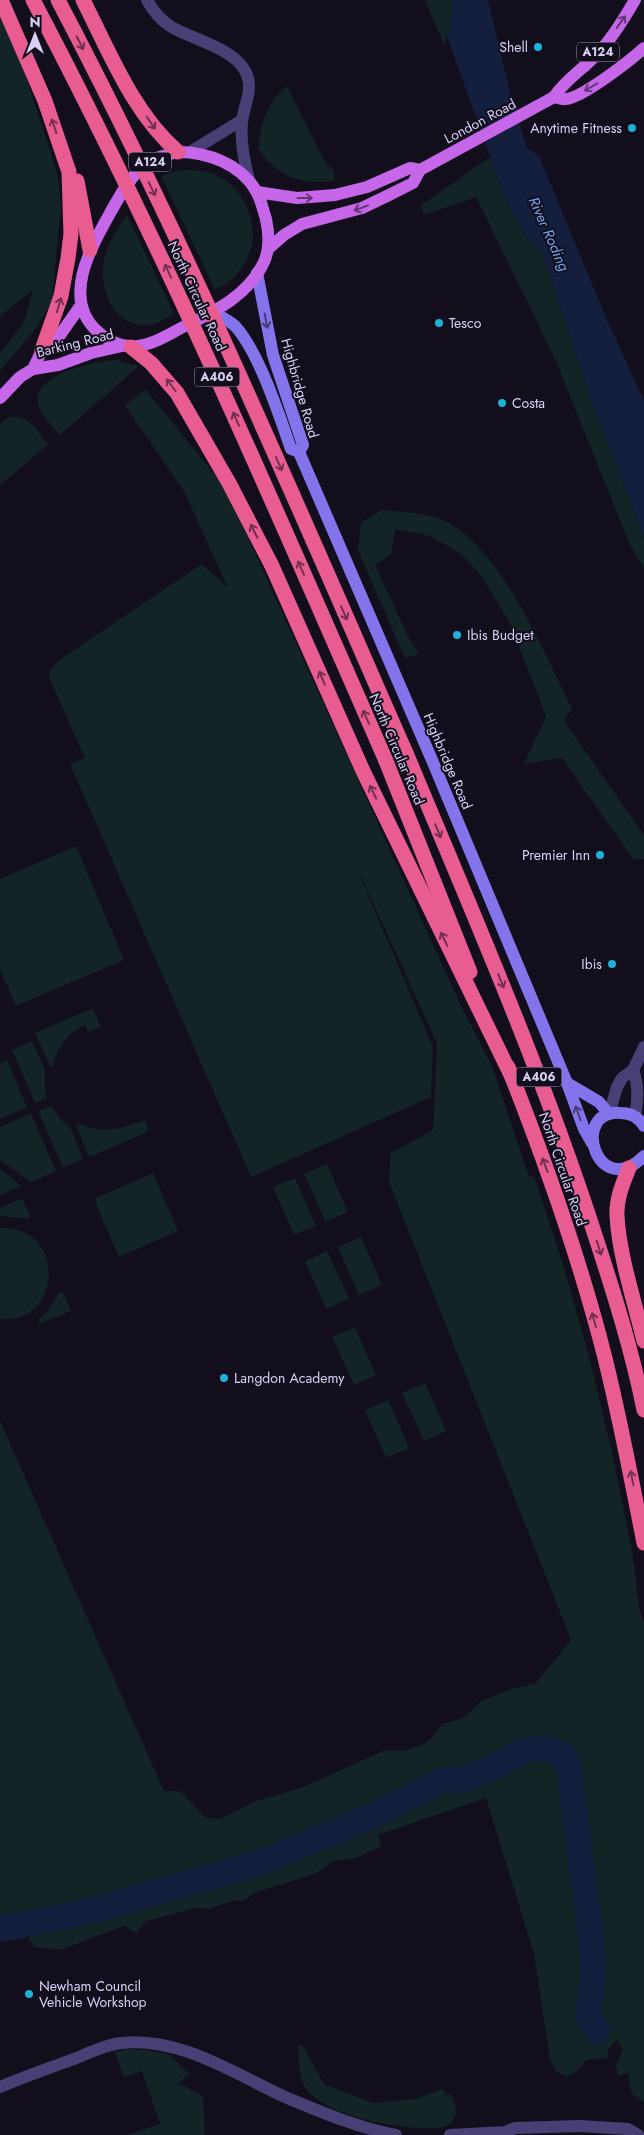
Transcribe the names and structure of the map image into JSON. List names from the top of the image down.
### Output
{
  "streets": {
    "highway": ["North Circular Road", "A406"],
    "main road": ["A124", "London Road", "Barking Road"],
    "street": ["Highbridge Road"]
  },
  "crossings": [
    ["A124", "London Road"],
    ["A124", "Barking Road"],
    ["A124", "A406"],
    ["A124", "Highbridge Road"],
    ["North Circular Road", "A406"],
    ["Barking Road", "A406"]
  ],
  "water": ["River Roding"],
  "places": [
    "Shell",
    "Anytime Fitness",
    "Tesco",
    "Costa",
    "Ibis Budget",
    "Premier Inn",
    "Ibis",
    "Langdon Academy",
    "Newham Council Vehicle Workshop"
  ],
  "north": "top"
}
